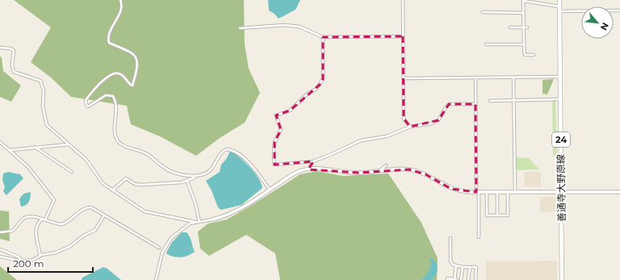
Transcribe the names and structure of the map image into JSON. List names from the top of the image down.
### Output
{
  "streets": {
    "main road": ["24", "善通寺大野原線"]
  },
  "scale_bar": "200 m",
  "north": "bottom right"
}
